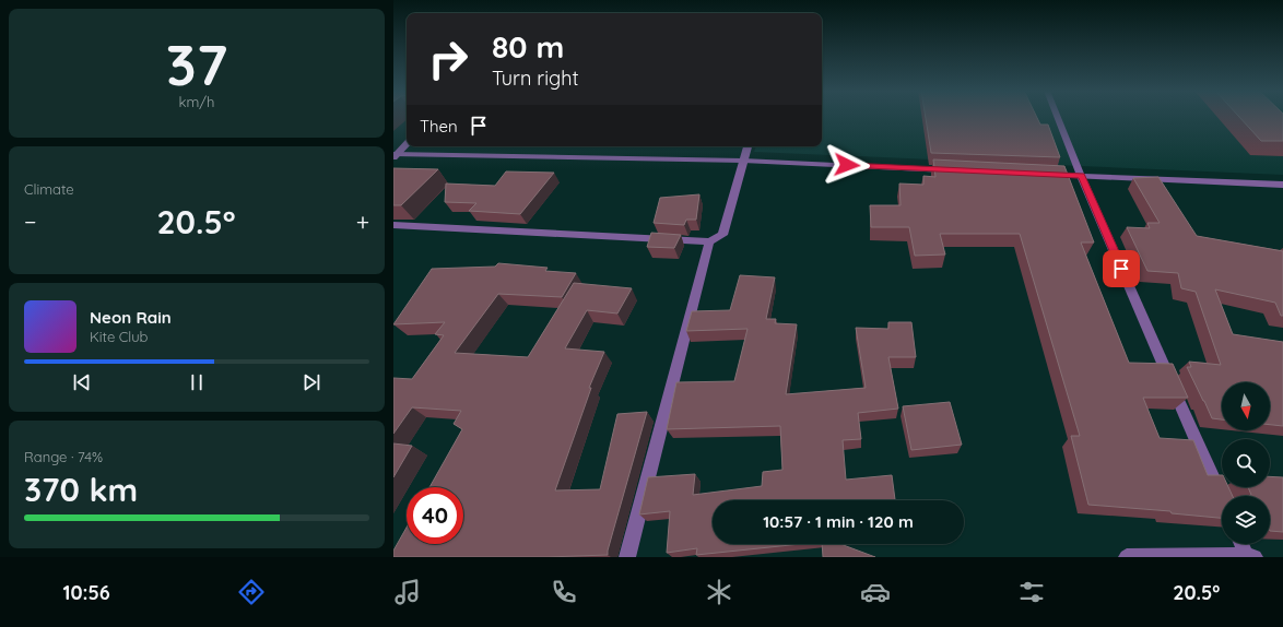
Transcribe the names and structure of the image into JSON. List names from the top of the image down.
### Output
{
  "north": "bottom",
  "page": {
    "tile": [
      ["37", "km/h"],
      "Climate",
      ["Range · 74%", "370 km"]
    ],
    "turn": ["80 m", "Turn right"],
    "then": "Then",
    "heat": ["−", "20.5°", "+"],
    "song": ["Neon Rain", "Kite Club"],
    "limit": "40",
    "trip": "10:57 · 1 min · 120 m",
    "tabs": ["10:56", "20.5°"]
  }
}
